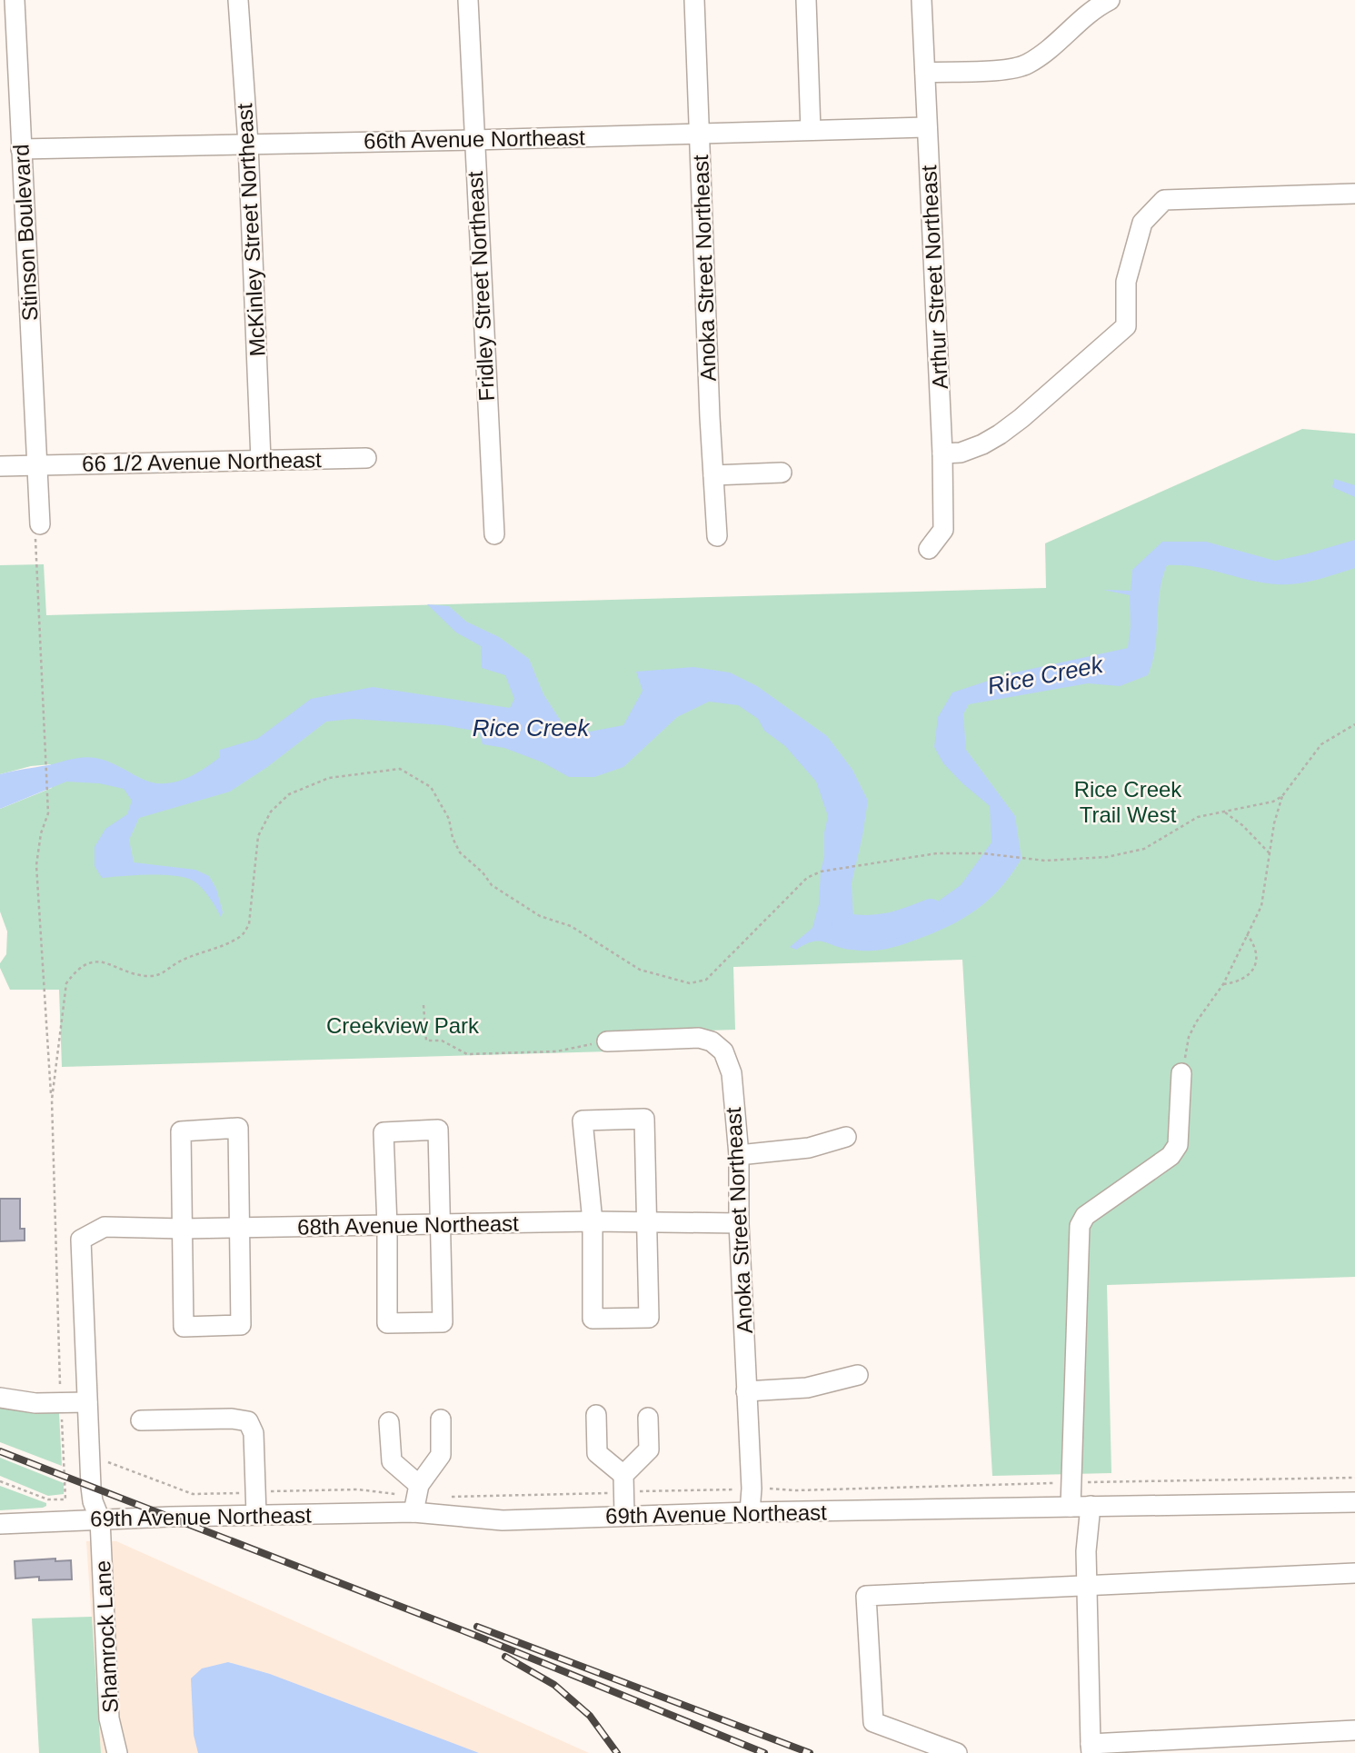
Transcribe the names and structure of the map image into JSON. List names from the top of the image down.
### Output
{
  "streets": {
    "street": [
      "66th Avenue Northeast",
      "McKinley Street Northeast",
      "Stinson Boulevard",
      "Anoka Street Northeast",
      "Arthur Street Northeast",
      "Fridley Street Northeast",
      "66 1/2 Avenue Northeast",
      "68th Avenue Northeast",
      "69th Avenue Northeast",
      "Shamrock Lane"
    ]
  },
  "crossings": [
    ["66th Avenue Northeast", "McKinley Street Northeast"],
    ["66th Avenue Northeast", "Stinson Boulevard"],
    ["66th Avenue Northeast", "Anoka Street Northeast"],
    ["66th Avenue Northeast", "Arthur Street Northeast"],
    ["66th Avenue Northeast", "Fridley Street Northeast"],
    ["McKinley Street Northeast", "66 1/2 Avenue Northeast"],
    ["Stinson Boulevard", "66 1/2 Avenue Northeast"],
    ["Anoka Street Northeast", "68th Avenue Northeast"],
    ["Anoka Street Northeast", "69th Avenue Northeast"],
    ["68th Avenue Northeast", "Shamrock Lane"],
    ["69th Avenue Northeast", "Shamrock Lane"]
  ],
  "water": ["Rice Creek"],
  "parks": ["Rice Creek Trail West", "Creekview Park"]
}
